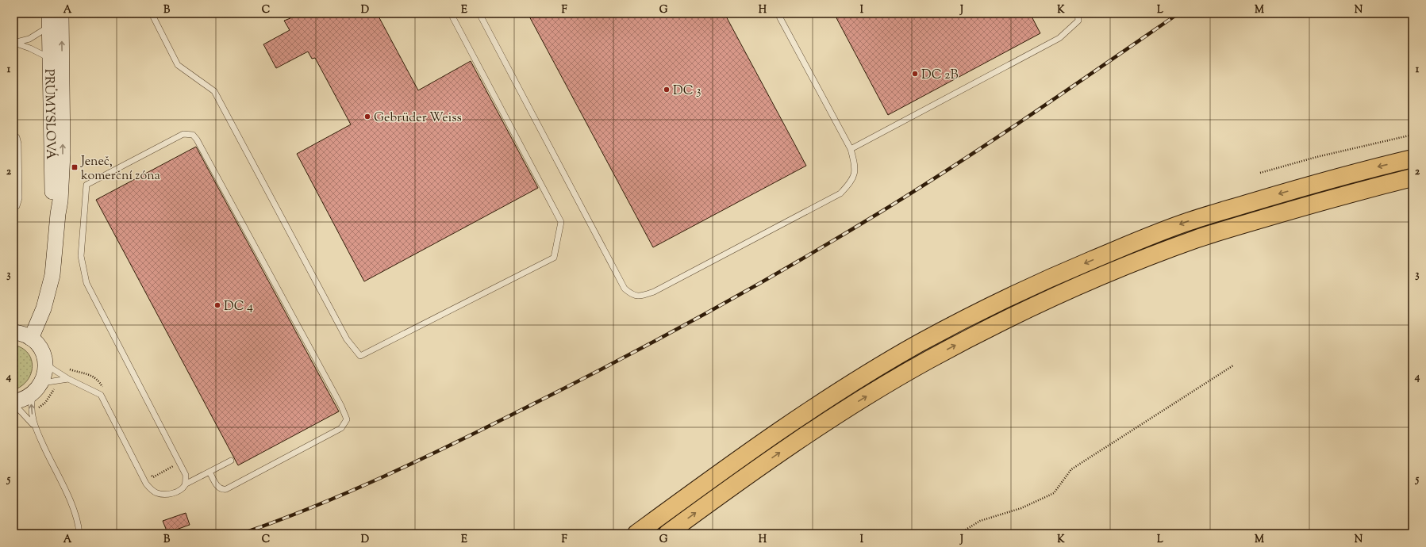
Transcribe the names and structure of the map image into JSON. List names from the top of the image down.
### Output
{
  "streets": {
    "main road": ["PRŮMYSLOVÁ"]
  },
  "places": {
    "other": [
      "DC 2B",
      "DC 3",
      "Gebrüder Weiss",
      "DC 4"
    ],
    "transit": ["Jeneč, komerční zóna"]
  },
  "grid": {
    "columns": [
      "A",
      "B",
      "C",
      "D",
      "E",
      "F",
      "G",
      "H",
      "I",
      "J",
      "K",
      "L",
      "M",
      "N"
    ],
    "rows": [
      "1",
      "2",
      "3",
      "4",
      "5"
    ]
  }
}
